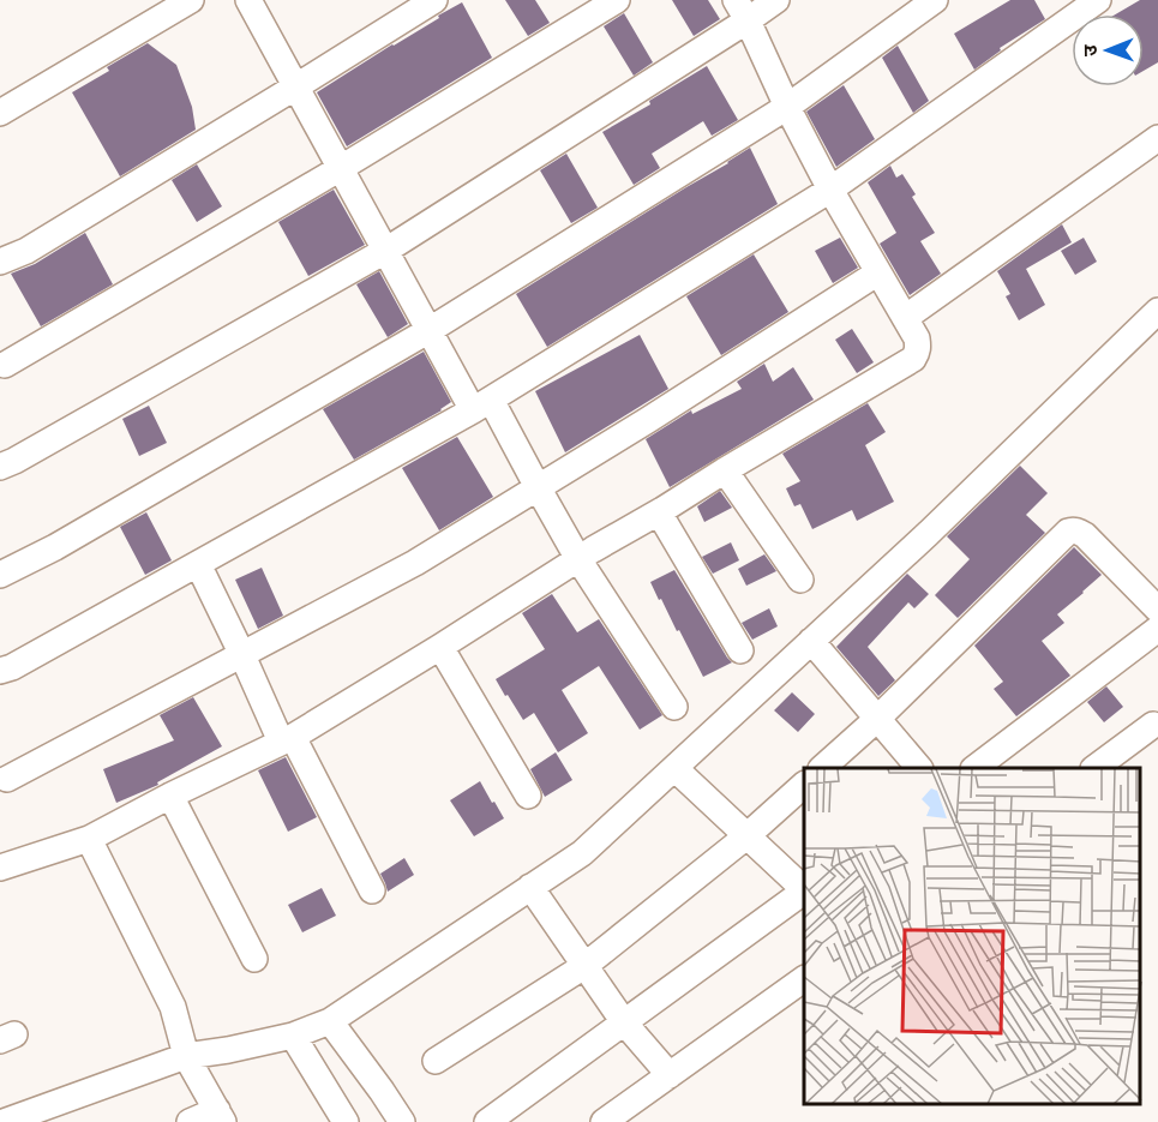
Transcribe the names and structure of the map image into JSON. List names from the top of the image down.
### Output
{
  "north": "left"
}
